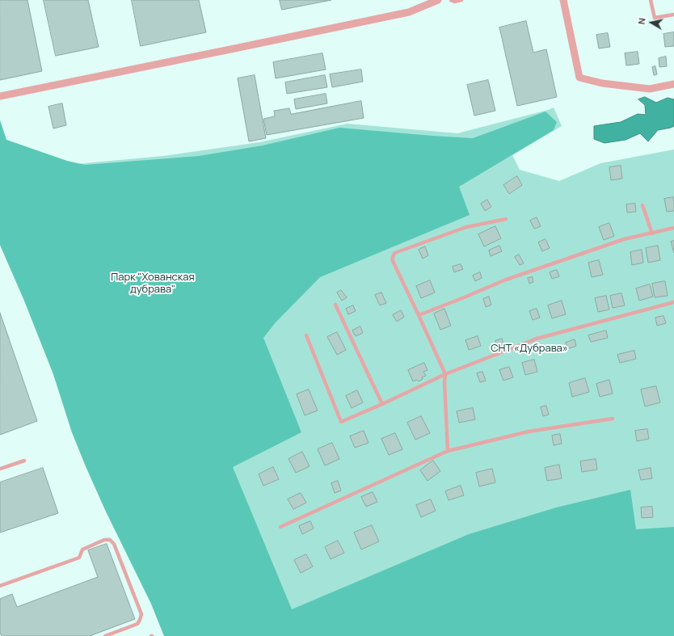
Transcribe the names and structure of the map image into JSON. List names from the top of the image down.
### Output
{
  "parks": ["Парк \"Хованская дубрава\"", "СНТ «Дубрава»"],
  "north": "left"
}
